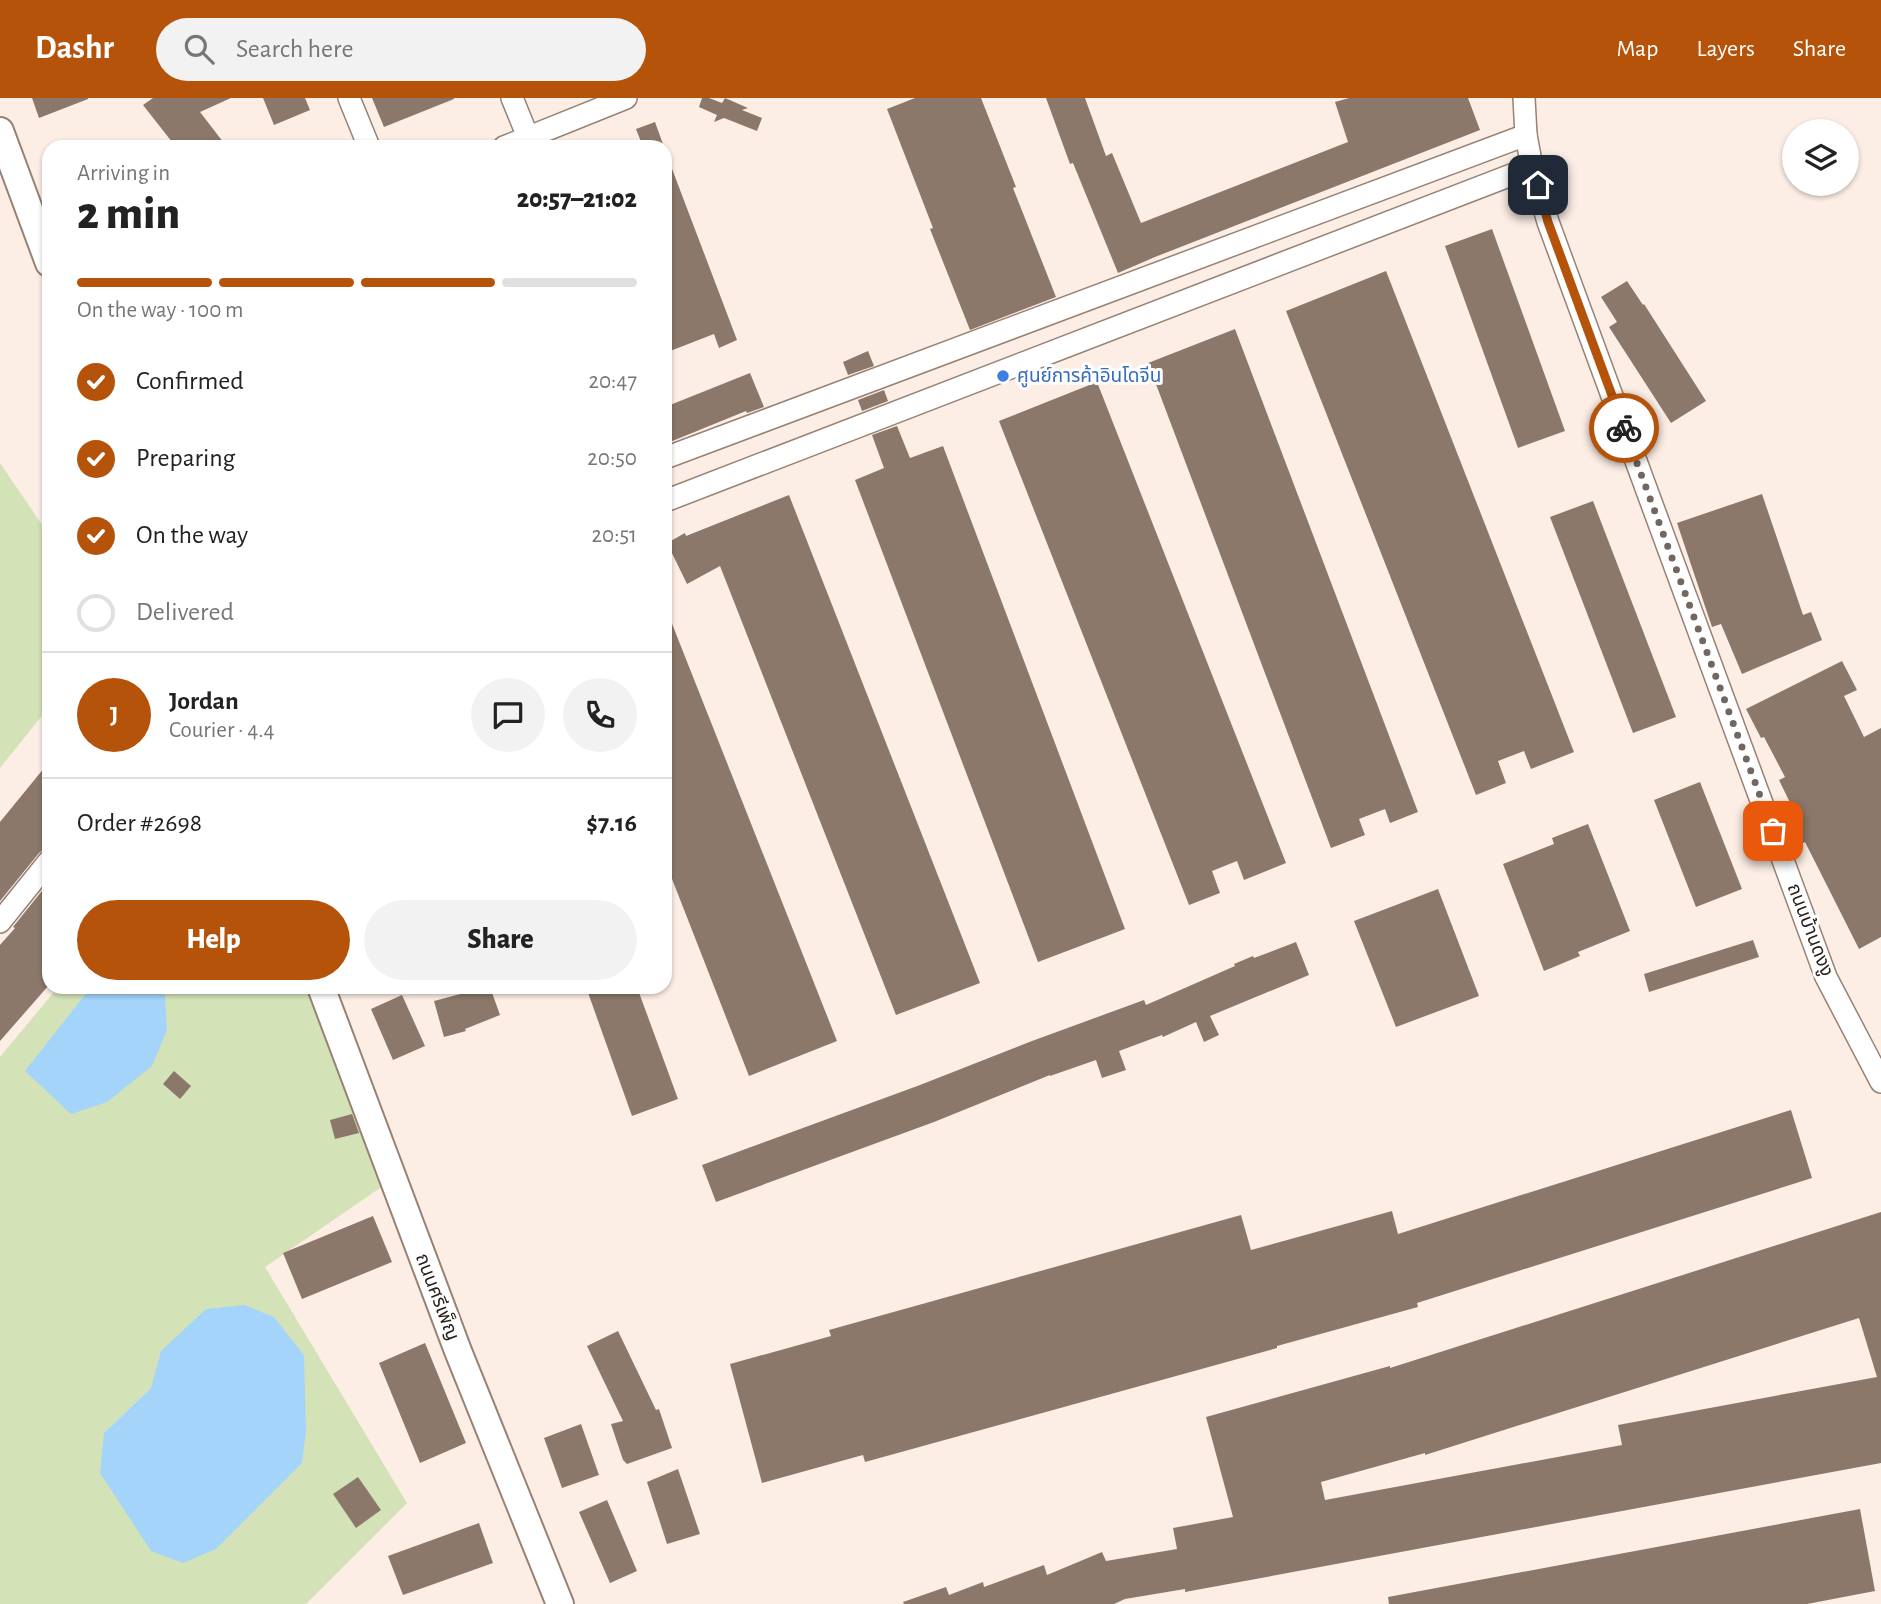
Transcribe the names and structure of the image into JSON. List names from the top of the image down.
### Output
{
  "streets": {
    "main road": ["ถนนศรีเพ็ญ"],
    "street": ["ถนนบ้านดงงู"]
  },
  "places": ["ศูนย์การค้าอินโดจีน"],
  "page": {
    "header": "Dashr",
    "search": "Search here",
    "nav": ["Map", "Layers", "Share"],
    "heading": ["2 min", "Arriving in", "20:57–21:02"],
    "panel": [
      "Jordan",
      "Courier · 4.4",
      "Order #2698",
      "$7.16"
    ],
    "bar": "On the way · 100 m",
    "list": [
      ["Confirmed", "20:47"],
      ["Preparing", "20:50"],
      ["On the way", "20:51"],
      "Delivered"
    ],
    "round": "J",
    "buttons": ["Help", "Share"]
  }
}
